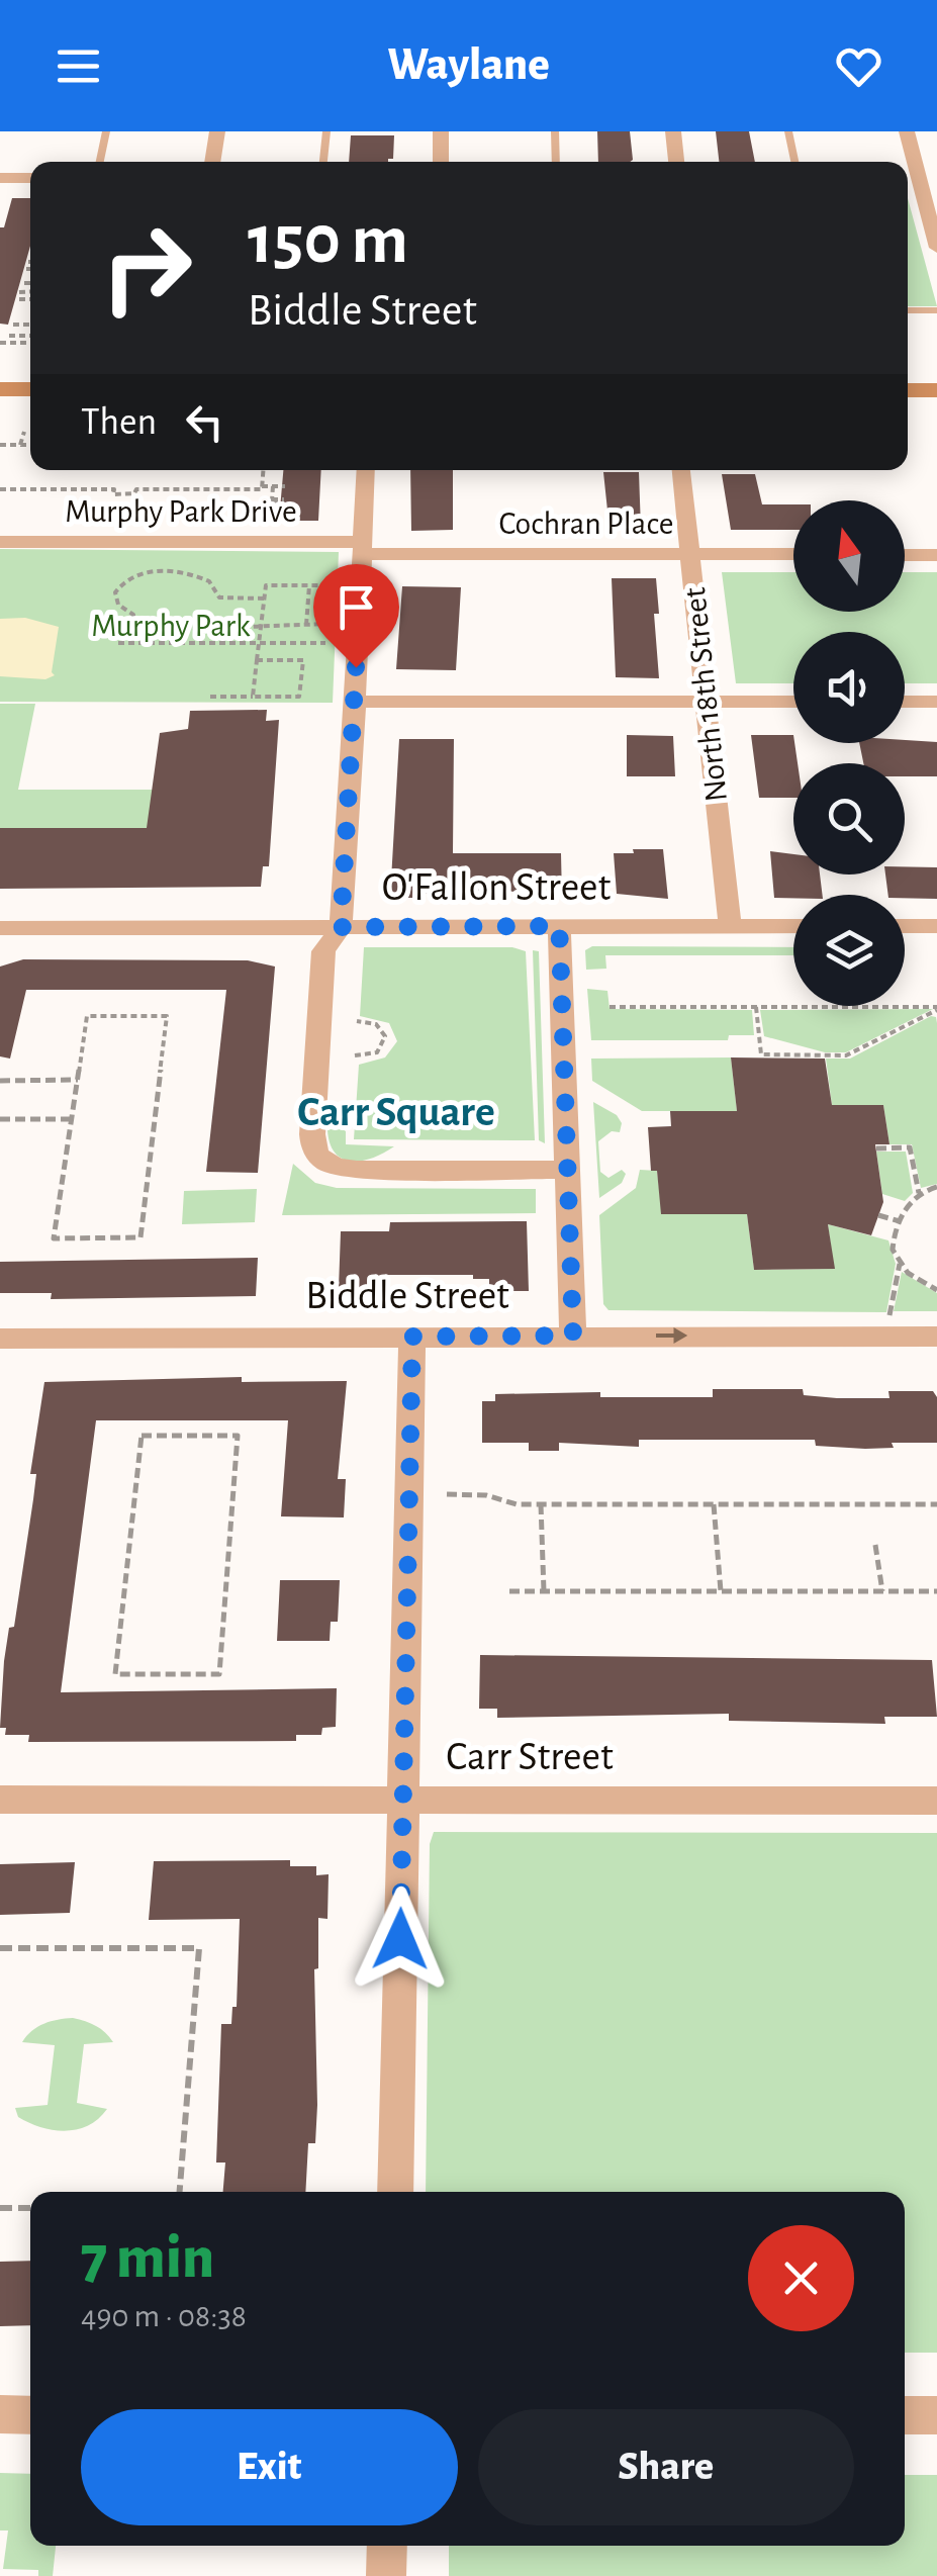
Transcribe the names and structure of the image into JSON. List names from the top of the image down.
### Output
{
  "streets": {
    "street": [
      "Murphy Park Drive",
      "Cochran Place",
      "North 18th Street",
      "O'Fallon Street",
      "Biddle Street",
      "Carr Street"
    ]
  },
  "crossings": [
    ["Murphy Park Drive", "Cochran Place"],
    ["Cochran Place", "North 18th Street"],
    ["North 18th Street", "O'Fallon Street"]
  ],
  "one_way": ["Biddle Street"],
  "districts": ["Carr Square"],
  "parks": ["Murphy Park"],
  "north": "top",
  "page": {
    "header": "Waylane",
    "turn": ["150 m", "Biddle Street"],
    "then": "Then",
    "heading": ["7 min", "490 m · 08:38"],
    "buttons": ["Exit", "Share"]
  }
}
